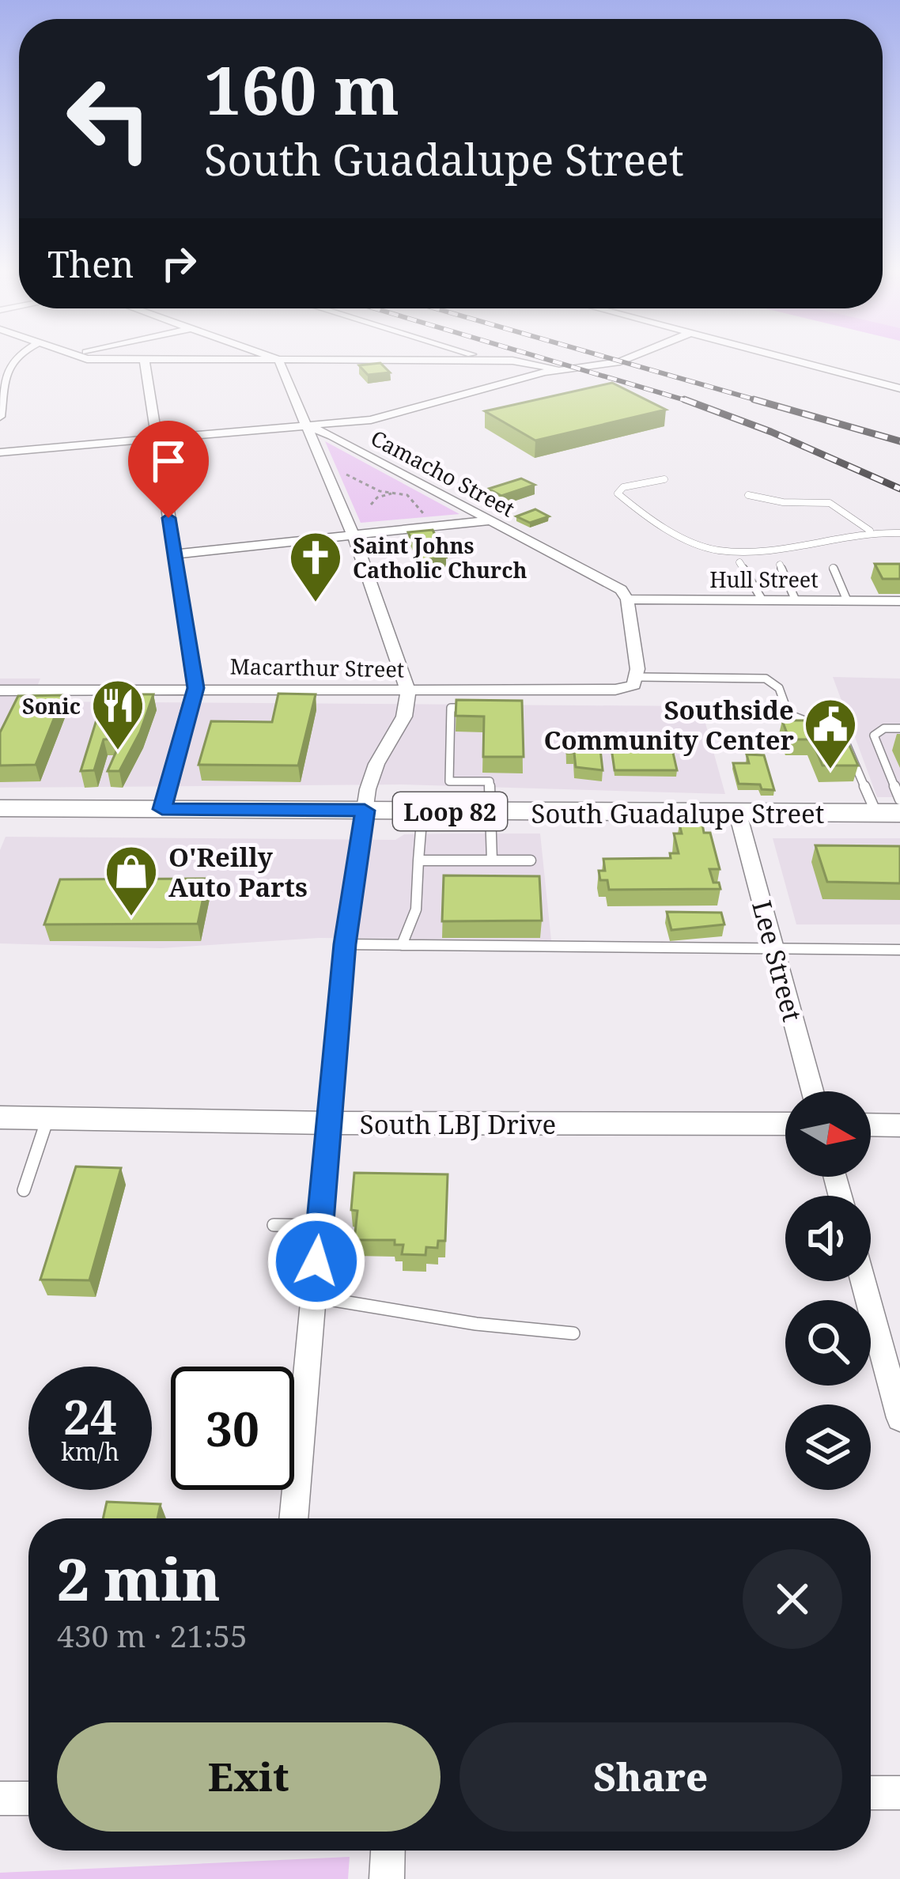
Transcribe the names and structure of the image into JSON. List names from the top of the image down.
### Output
{
  "streets": {
    "main road": ["Loop 82", "South Guadalupe Street"],
    "street": [
      "Camacho Street",
      "Hull Street",
      "Macarthur Street",
      "Lee Street",
      "South LBJ Drive"
    ]
  },
  "crossings": [
    ["Camacho Street", "Hull Street"],
    ["South Guadalupe Street", "Lee Street"]
  ],
  "places": {
    "church": ["Saint Johns Catholic Church"],
    "restaurant": ["Sonic"],
    "public building": ["Southside Community Center"],
    "shop": ["O'Reilly Auto Parts"]
  },
  "north": "right",
  "page": {
    "turn": ["160 m", "South Guadalupe Street"],
    "then": "Then",
    "speed": "24 km/h",
    "limit": "30",
    "heading": ["2 min", "430 m · 21:55"],
    "buttons": ["Exit", "Share"]
  }
}
